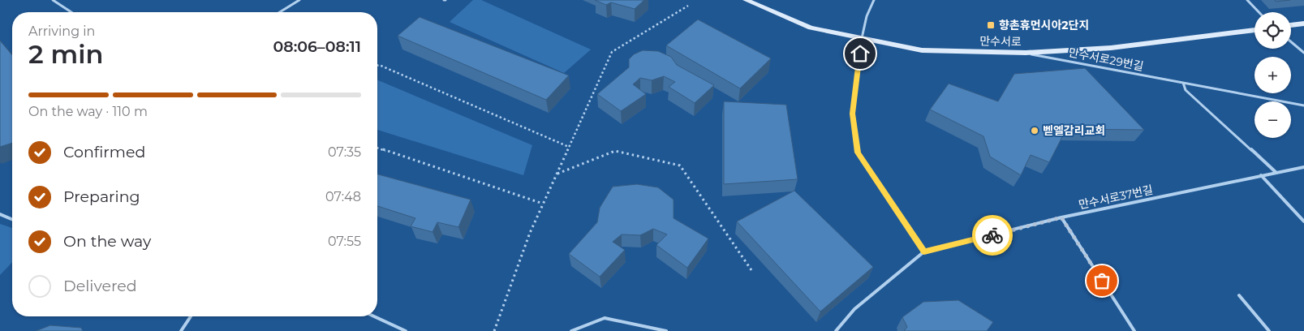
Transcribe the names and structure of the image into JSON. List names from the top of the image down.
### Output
{
  "streets": {
    "street": ["만수서로"],
    "lane": ["만수서로29번길", "만수서로37번길"]
  },
  "crossings": [
    ["만수서로", "만수서로29번길"]
  ],
  "places": {
    "transit": ["향촌휴먼시아2단지"],
    "other": ["벧엘감리교회"]
  },
  "page": {
    "map_buttons": ["+", "−"],
    "heading": ["2 min", "Arriving in", "08:06–08:11"],
    "bar": "On the way · 110 m",
    "list": [
      ["Confirmed", "07:35"],
      ["Preparing", "07:48"],
      ["On the way", "07:55"],
      "Delivered"
    ]
  }
}
